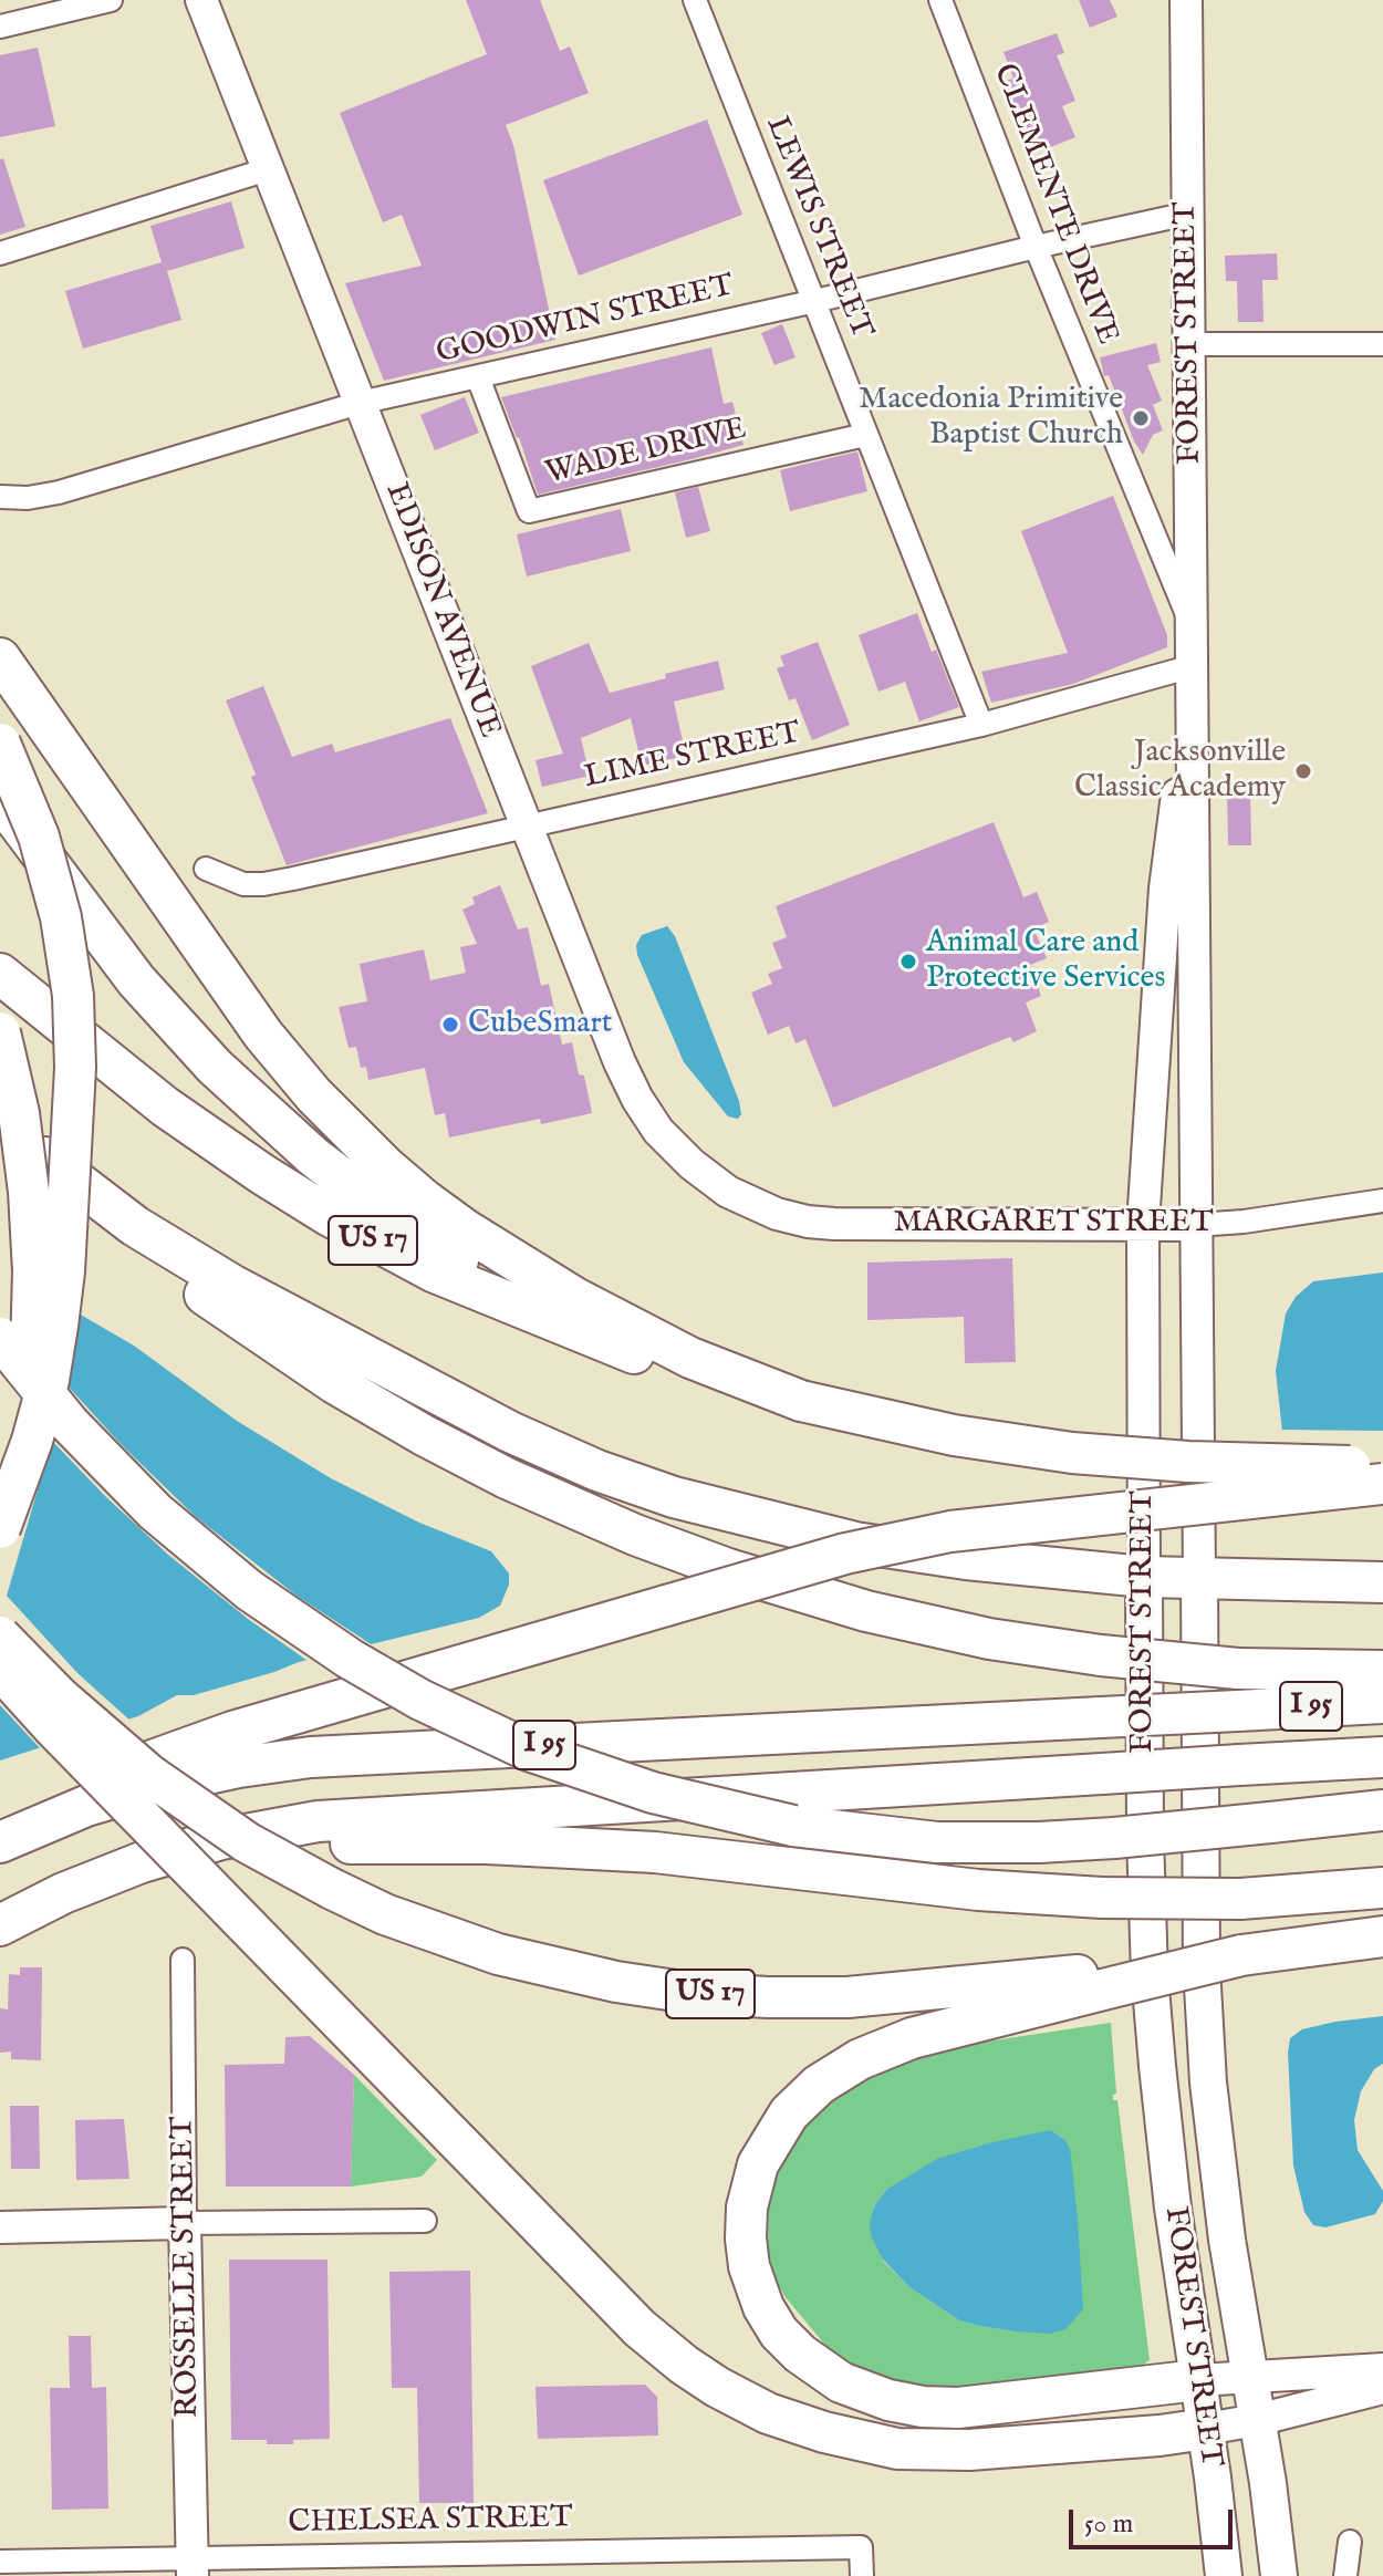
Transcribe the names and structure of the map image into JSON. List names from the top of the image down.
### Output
{
  "streets": {
    "highway": ["US 17", "I 95"],
    "main road": [
      "FOREST STREET",
      "EDISON AVENUE",
      "MARGARET STREET",
      "ROSSELLE STREET"
    ],
    "street": [
      "CLEMENTE DRIVE",
      "LEWIS STREET",
      "GOODWIN STREET",
      "WADE DRIVE",
      "LIME STREET",
      "CHELSEA STREET"
    ]
  },
  "crossings": [
    ["CLEMENTE DRIVE", "GOODWIN STREET"],
    ["CLEMENTE DRIVE", "FOREST STREET"],
    ["LEWIS STREET", "GOODWIN STREET"],
    ["LEWIS STREET", "WADE DRIVE"],
    ["LEWIS STREET", "LIME STREET"],
    ["GOODWIN STREET", "FOREST STREET"],
    ["GOODWIN STREET", "WADE DRIVE"],
    ["GOODWIN STREET", "EDISON AVENUE"],
    ["FOREST STREET", "LIME STREET"],
    ["FOREST STREET", "MARGARET STREET"],
    ["EDISON AVENUE", "LIME STREET"],
    ["EDISON AVENUE", "MARGARET STREET"],
    ["ROSSELLE STREET", "CHELSEA STREET"]
  ],
  "places": [
    "Macedonia Primitive Baptist Church",
    "Jacksonville Classic Academy",
    "Animal Care and Protective Services",
    "CubeSmart"
  ],
  "scale_bar": "50 m"
}
